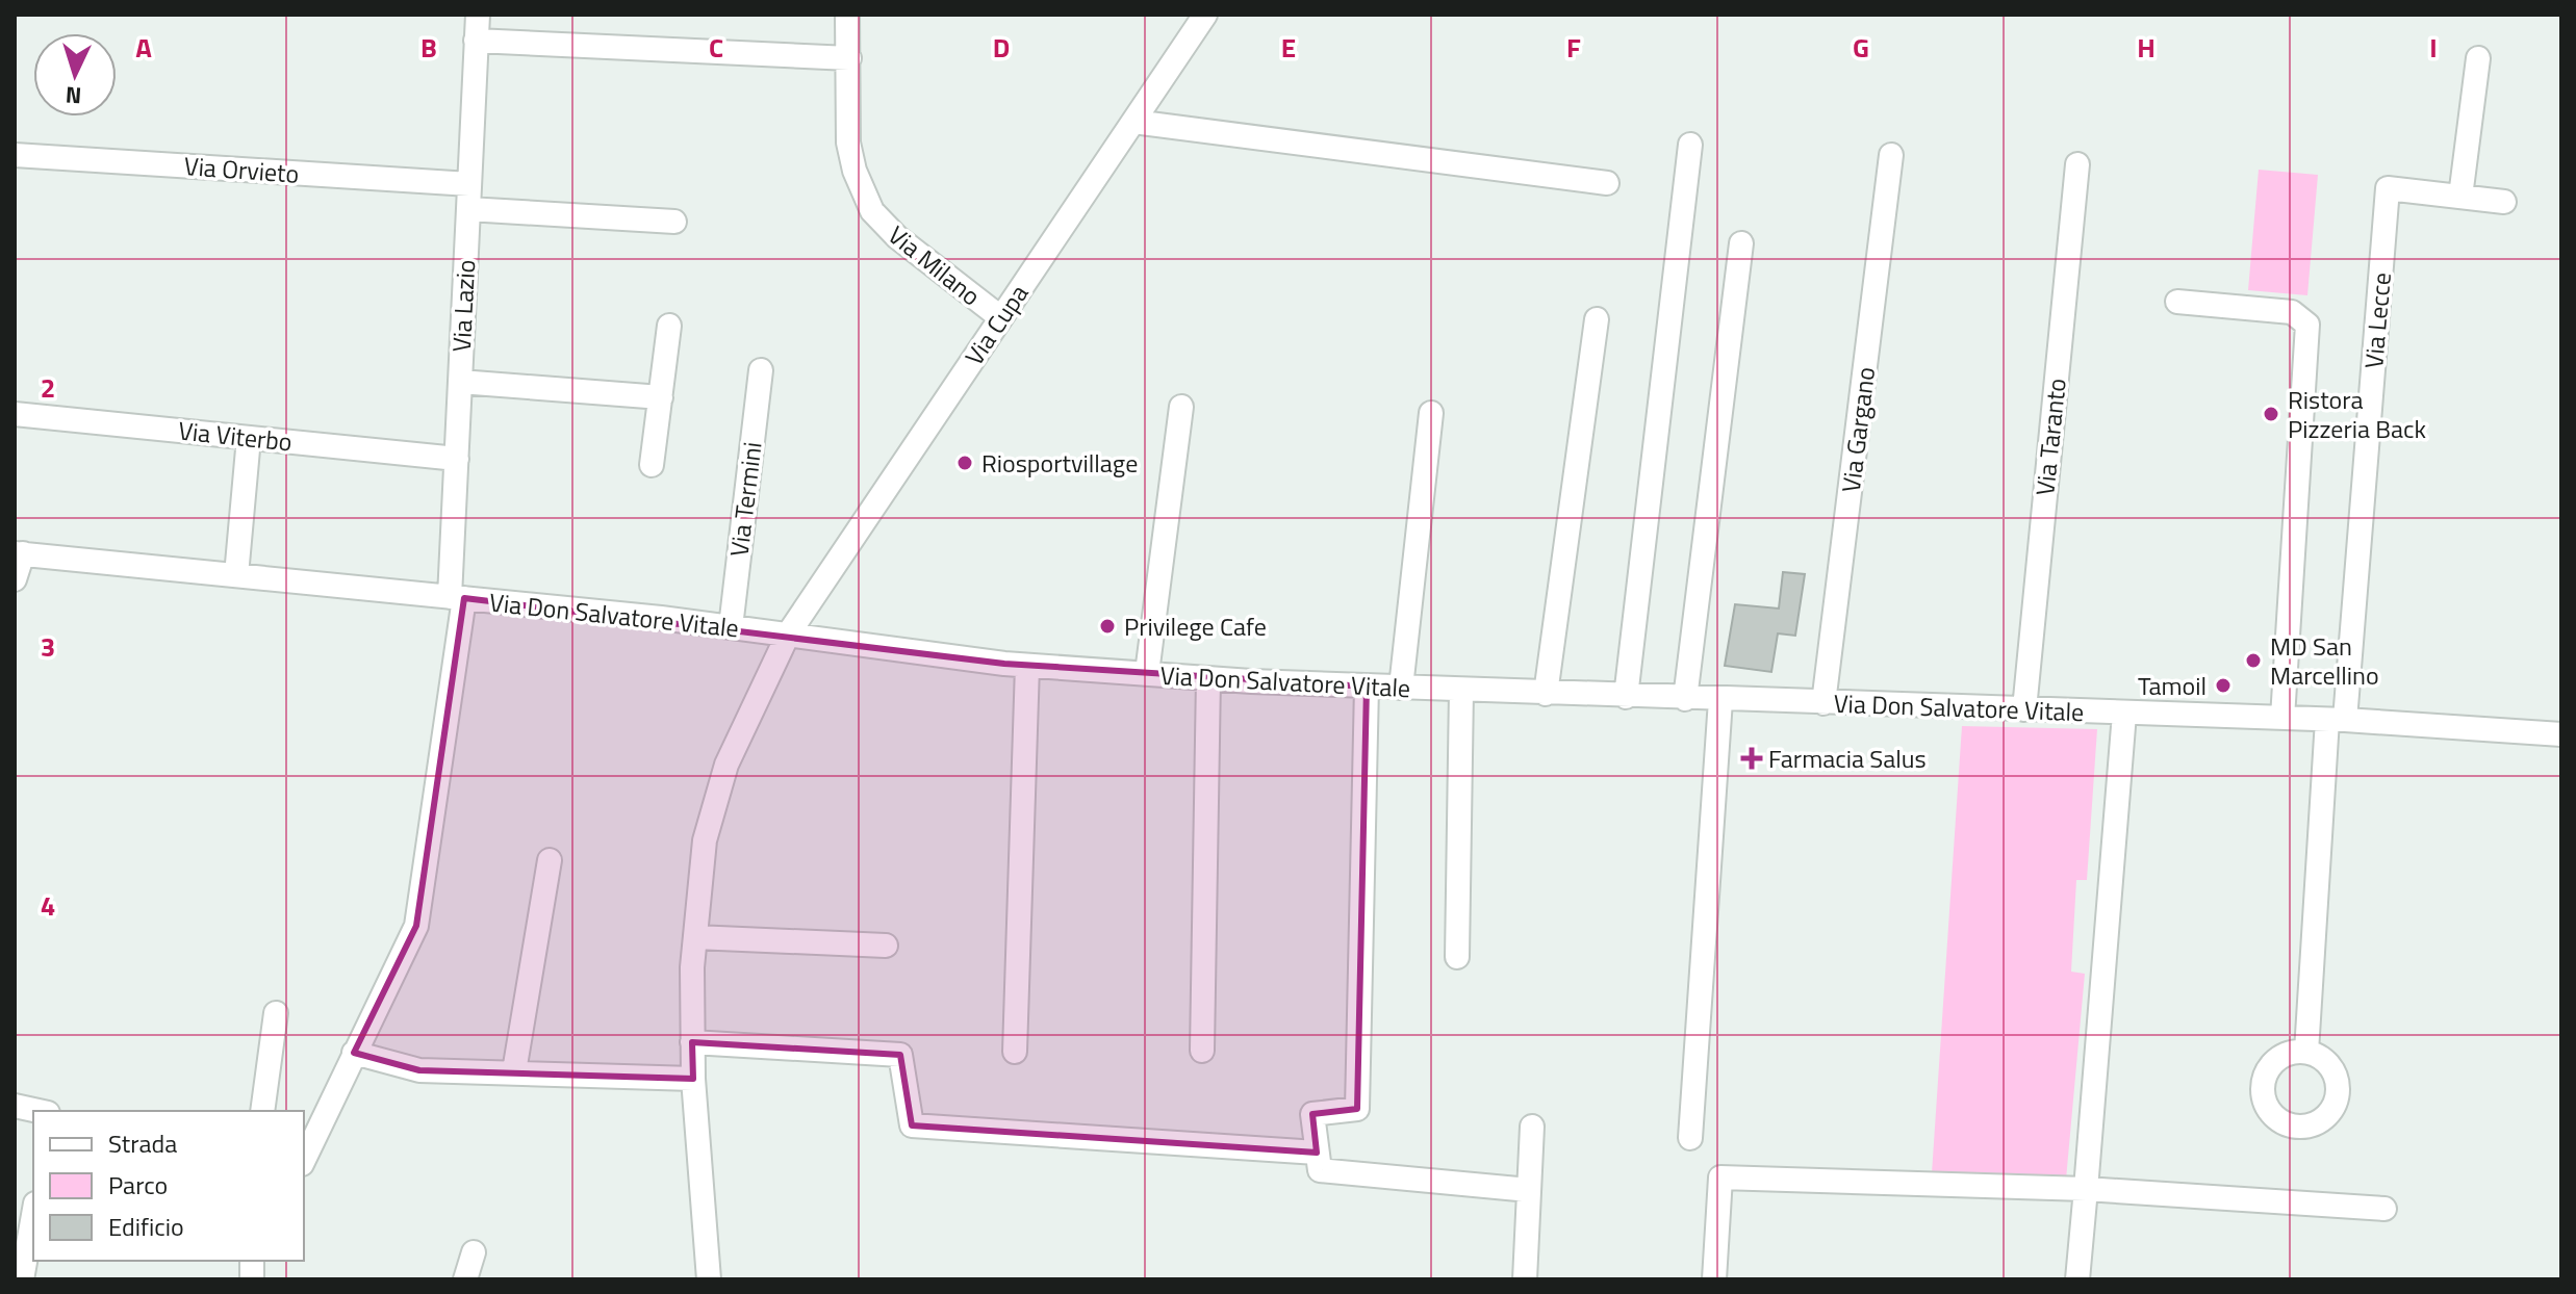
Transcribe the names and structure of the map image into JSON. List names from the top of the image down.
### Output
{
  "streets": {
    "street": [
      "Via Orvieto",
      "Via Milano",
      "Via Lazio",
      "Via Lecce",
      "Via Cupa",
      "Via Gargano",
      "Via Viterbo",
      "Via Taranto",
      "Via Termini",
      "Via Don Salvatore Vitale"
    ]
  },
  "crossings": [
    ["Via Orvieto", "Via Lazio"],
    ["Via Milano", "Via Cupa"],
    ["Via Lazio", "Via Viterbo"],
    ["Via Lazio", "Via Don Salvatore Vitale"],
    ["Via Lecce", "Via Don Salvatore Vitale"],
    ["Via Cupa", "Via Don Salvatore Vitale"],
    ["Via Gargano", "Via Don Salvatore Vitale"],
    ["Via Taranto", "Via Don Salvatore Vitale"],
    ["Via Termini", "Via Don Salvatore Vitale"]
  ],
  "places": {
    "other": [
      "Ristora Pizzeria Back",
      "Riosportvillage",
      "Privilege Cafe",
      "MD San Marcellino",
      "Tamoil"
    ],
    "health": ["Farmacia Salus"]
  },
  "legend": ["Strada", "Parco", "Edificio"],
  "north": "bottom",
  "grid": {
    "columns": [
      "A",
      "B",
      "C",
      "D",
      "E",
      "F",
      "G",
      "H",
      "I"
    ],
    "rows": ["2", "3", "4"]
  }
}
